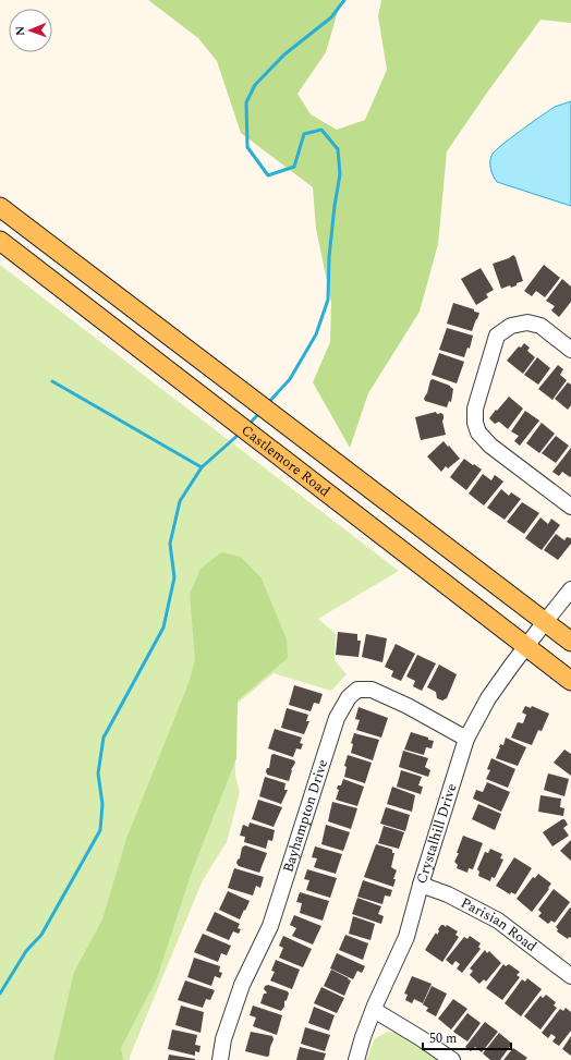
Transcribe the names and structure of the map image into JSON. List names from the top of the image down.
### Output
{
  "streets": {
    "main road": ["Castlemore Road"],
    "street": ["Bayhampton Drive", "Crystalhill Drive", "Parisian Road"]
  },
  "crossings": [
    ["Castlemore Road", "Crystalhill Drive"],
    ["Bayhampton Drive", "Crystalhill Drive"],
    ["Crystalhill Drive", "Parisian Road"]
  ],
  "scale_bar": "50 m",
  "north": "left"
}
